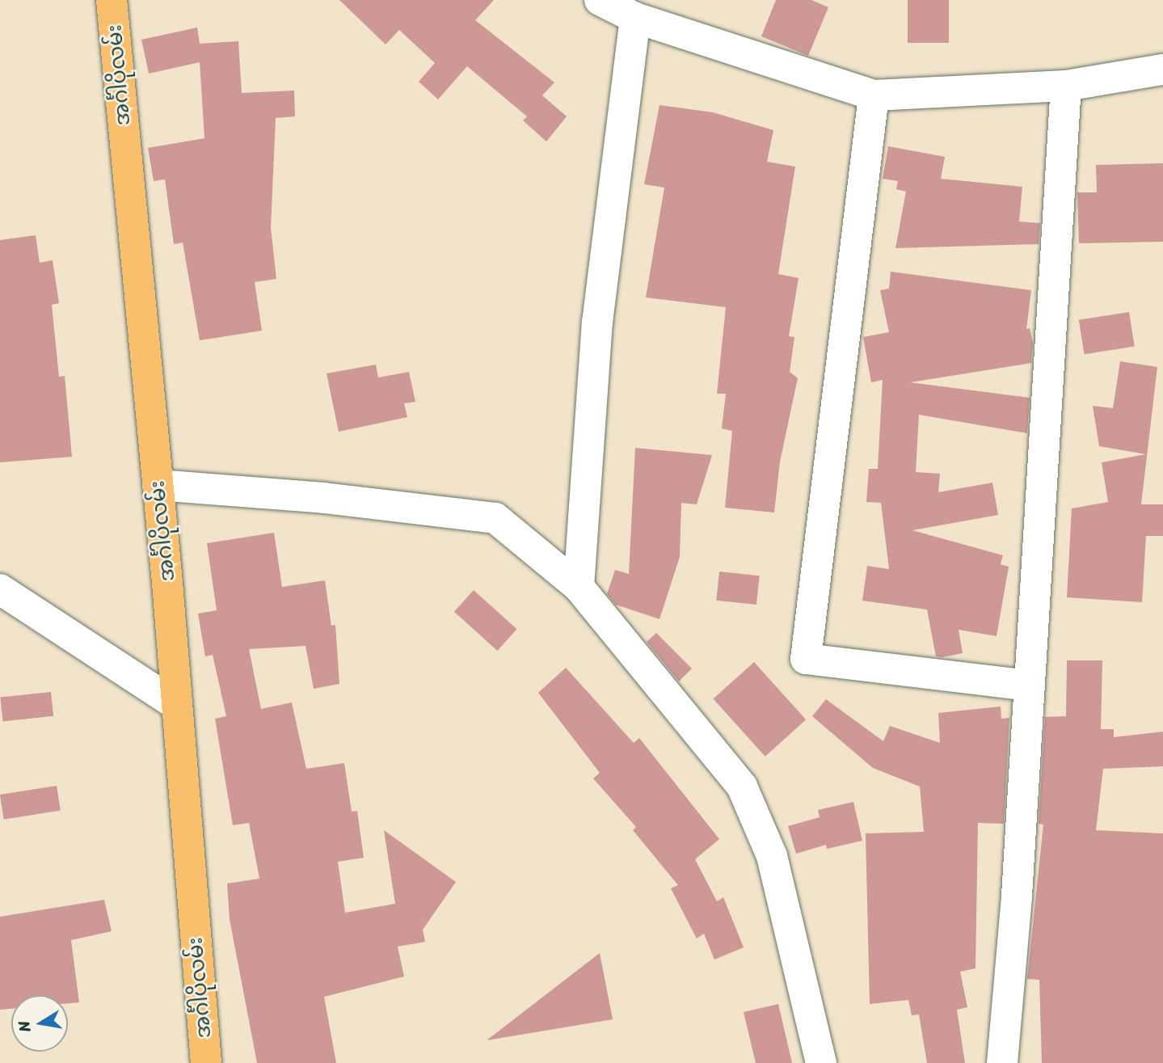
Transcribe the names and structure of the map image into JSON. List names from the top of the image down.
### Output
{
  "streets": {
    "main road": ["အင်္ဂါပိုလမ်း"]
  },
  "north": "left"
}
